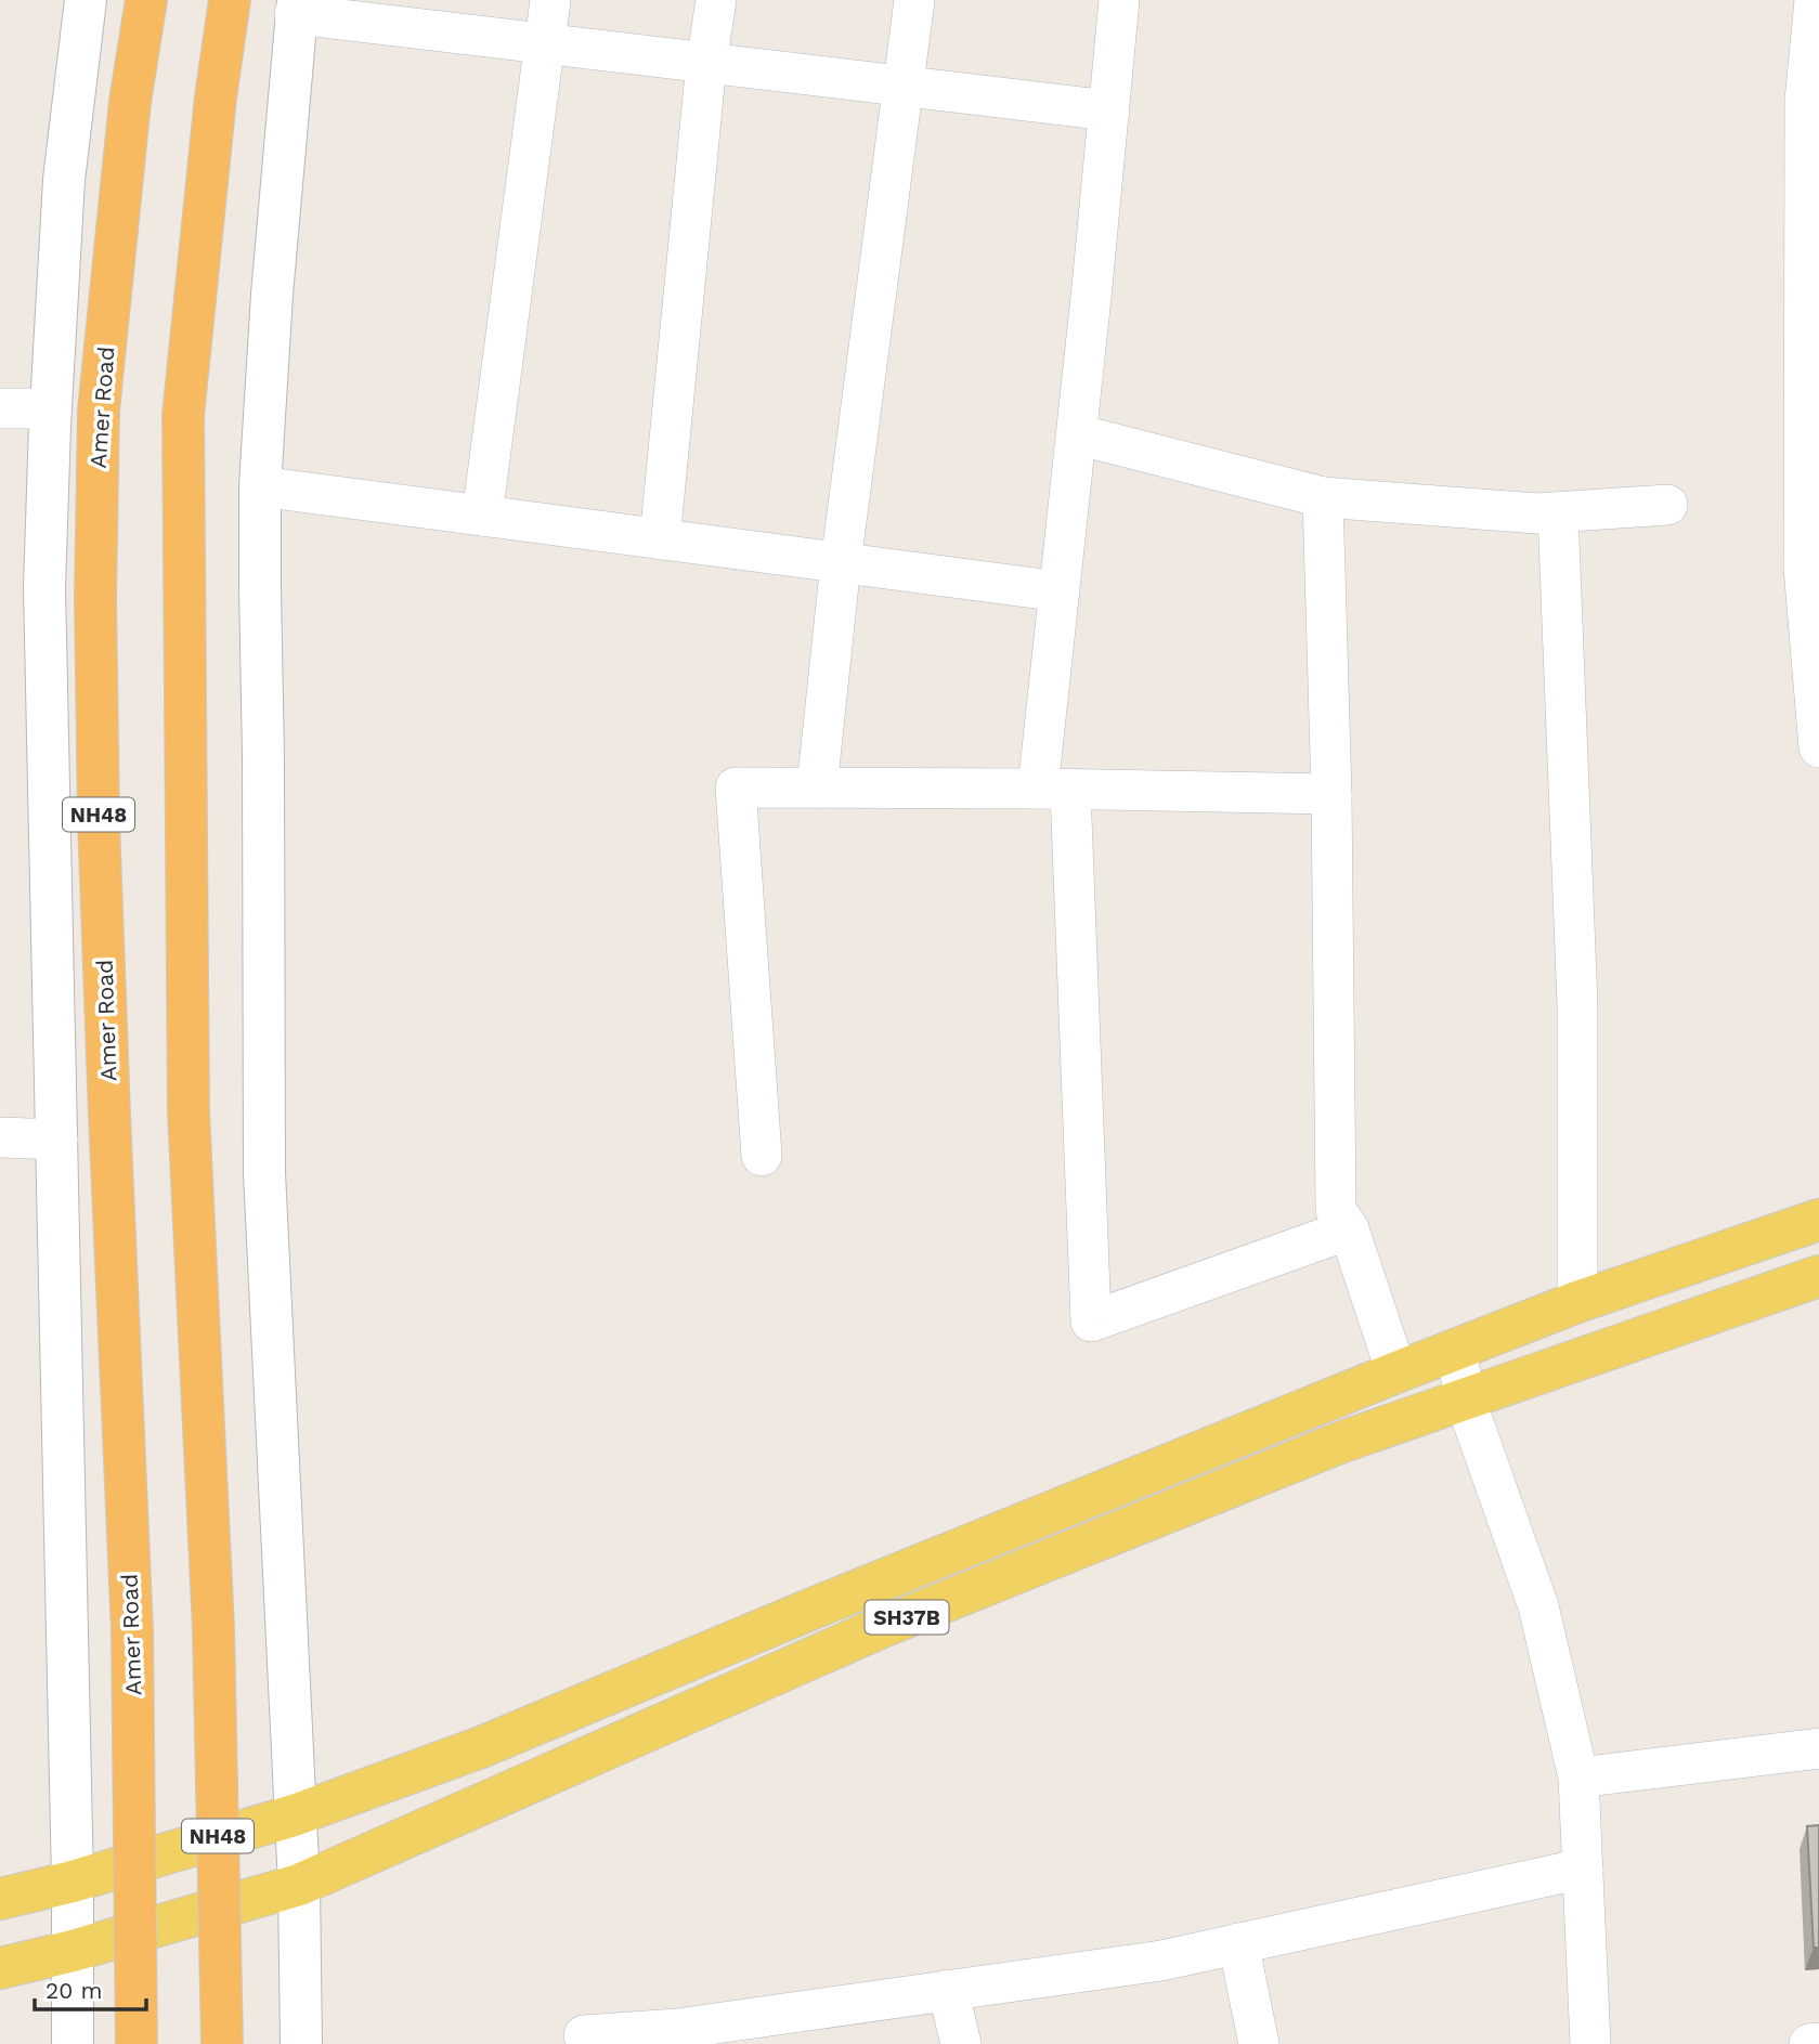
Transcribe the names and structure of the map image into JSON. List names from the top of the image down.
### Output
{
  "streets": {
    "highway": ["Amer Road", "NH48"],
    "main road": ["SH37B"]
  },
  "scale_bar": "20 m"
}
